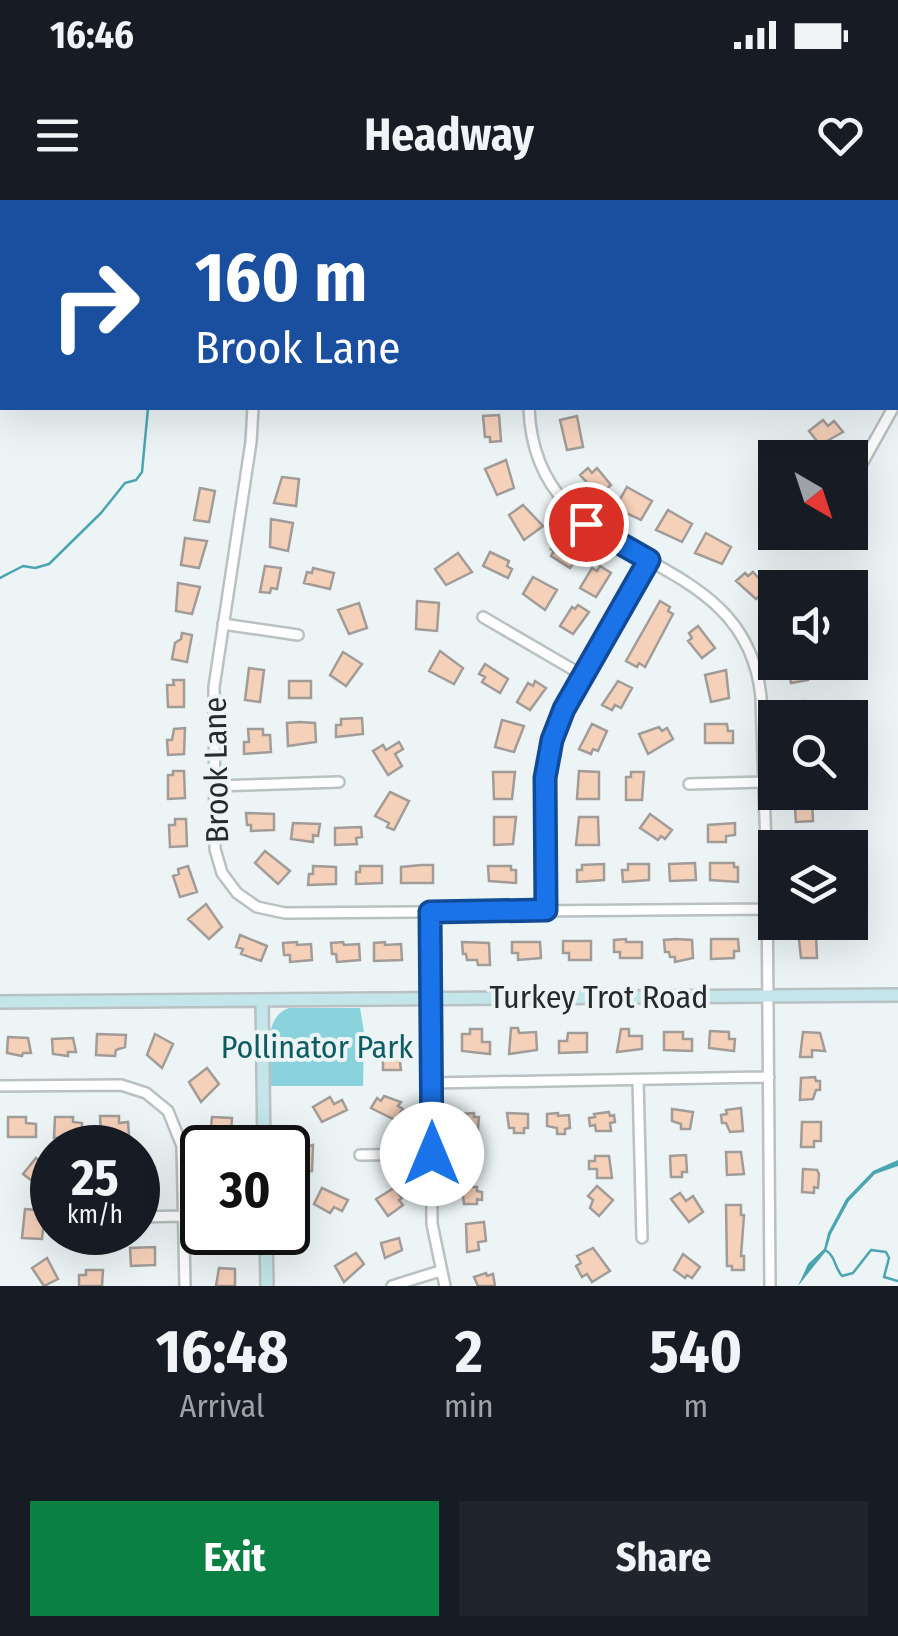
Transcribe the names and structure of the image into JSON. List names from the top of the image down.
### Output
{
  "streets": {
    "street": ["Brook Lane", "Turkey Trot Road"]
  },
  "parks": ["Pollinator Park"],
  "north": "bottom right",
  "page": {
    "status": "16:46",
    "header": "Headway",
    "turn": ["160 m", "Brook Lane"],
    "speed": "25 km/h",
    "limit": "30",
    "eta": [
      "16:48",
      "Arrival",
      "2",
      "min",
      "540",
      "m"
    ],
    "buttons": ["Exit", "Share"]
  }
}
